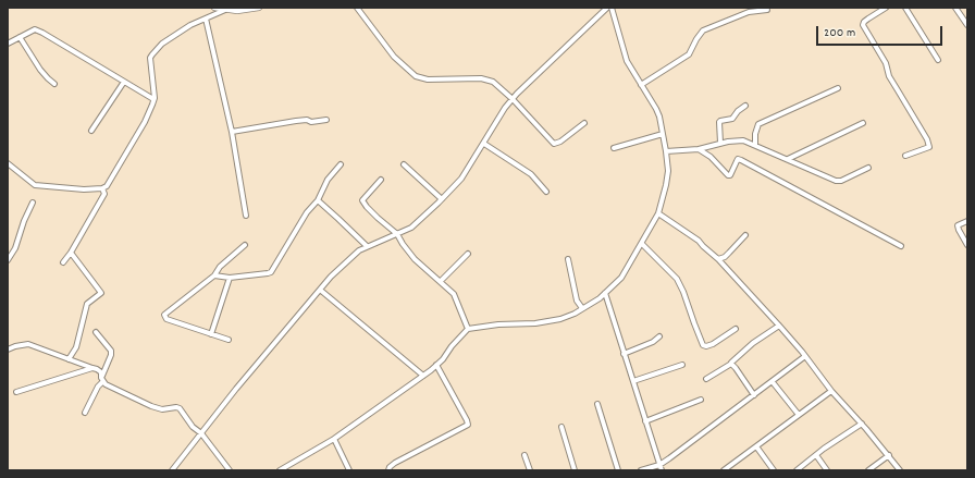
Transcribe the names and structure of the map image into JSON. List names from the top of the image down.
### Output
{
  "scale_bar": "200 m"
}
